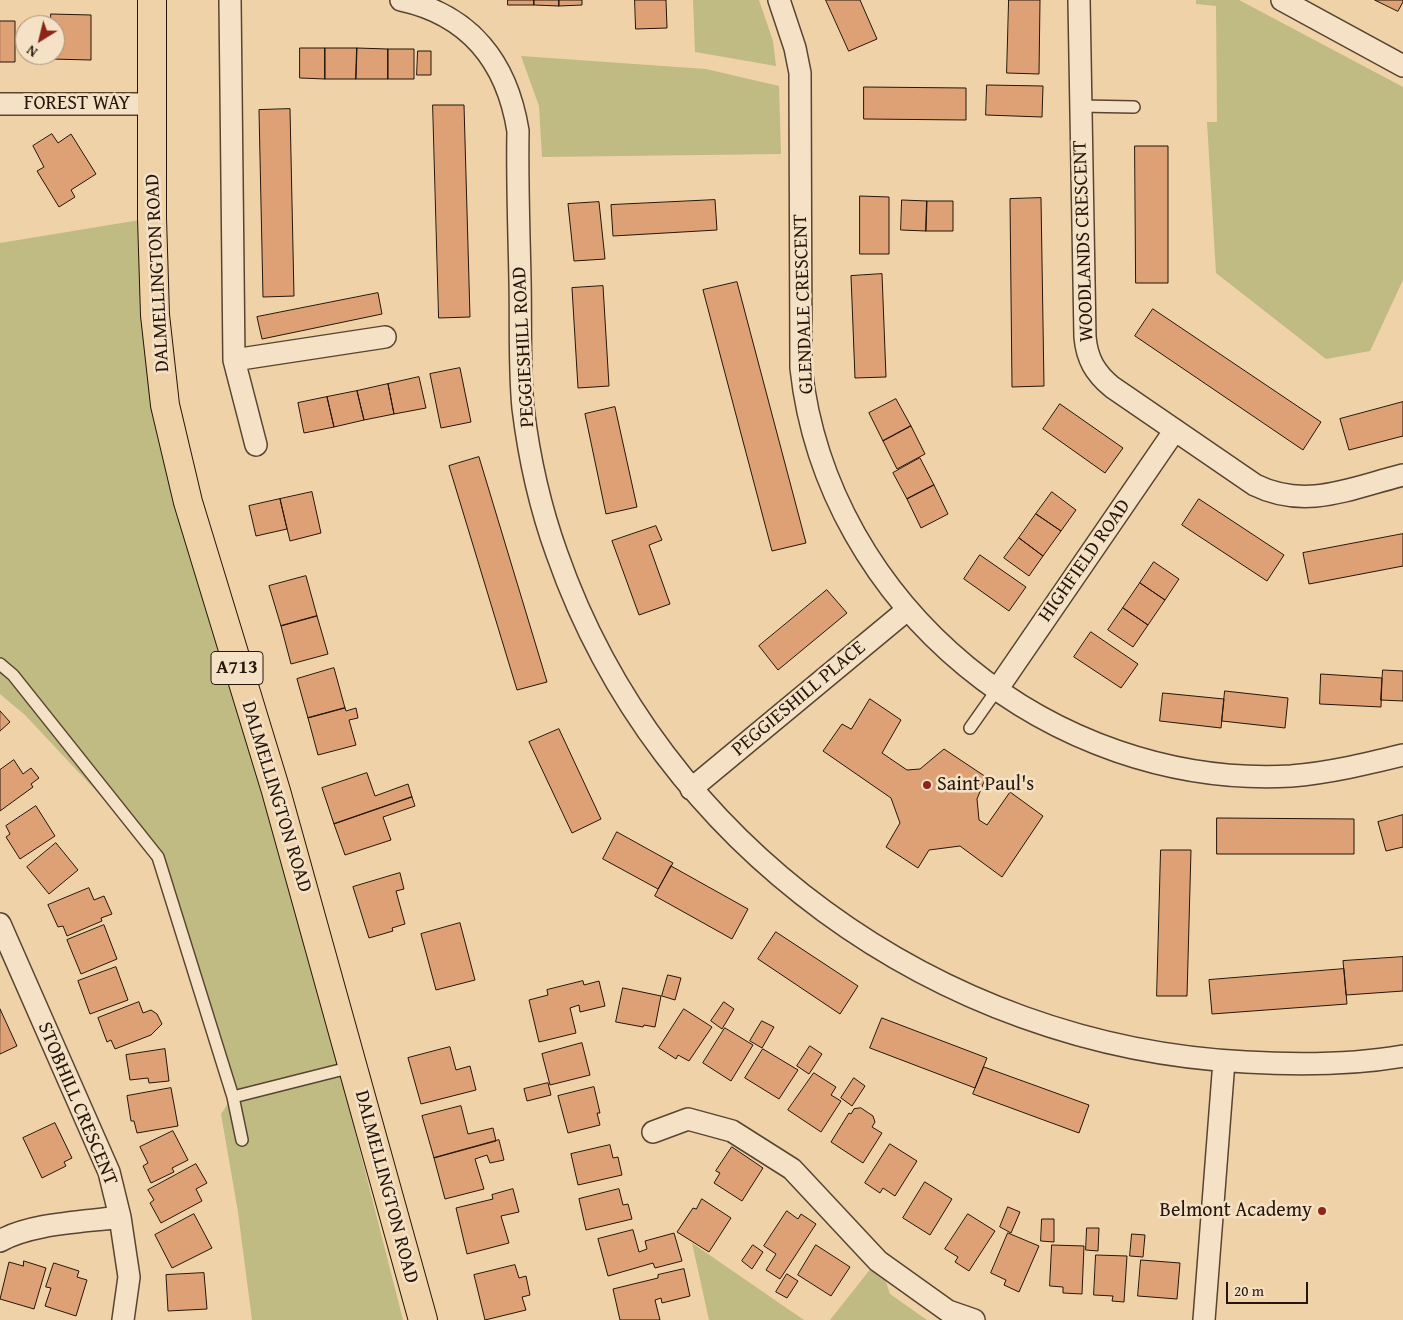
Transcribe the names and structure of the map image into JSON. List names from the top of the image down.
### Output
{
  "streets": {
    "main road": ["DALMELLINGTON ROAD", "A713"],
    "street": [
      "FOREST WAY",
      "WOODLANDS CRESCENT",
      "GLENDALE CRESCENT",
      "PEGGIESHILL ROAD",
      "HIGHFIELD ROAD",
      "PEGGIESHILL PLACE",
      "STOBHILL CRESCENT"
    ]
  },
  "crossings": [
    ["FOREST WAY", "DALMELLINGTON ROAD"],
    ["WOODLANDS CRESCENT", "HIGHFIELD ROAD"],
    ["GLENDALE CRESCENT", "HIGHFIELD ROAD"],
    ["GLENDALE CRESCENT", "PEGGIESHILL PLACE"],
    ["PEGGIESHILL ROAD", "PEGGIESHILL PLACE"]
  ],
  "places": ["Saint Paul's", "Belmont Academy"],
  "scale_bar": "20 m",
  "north": "bottom left"
}
